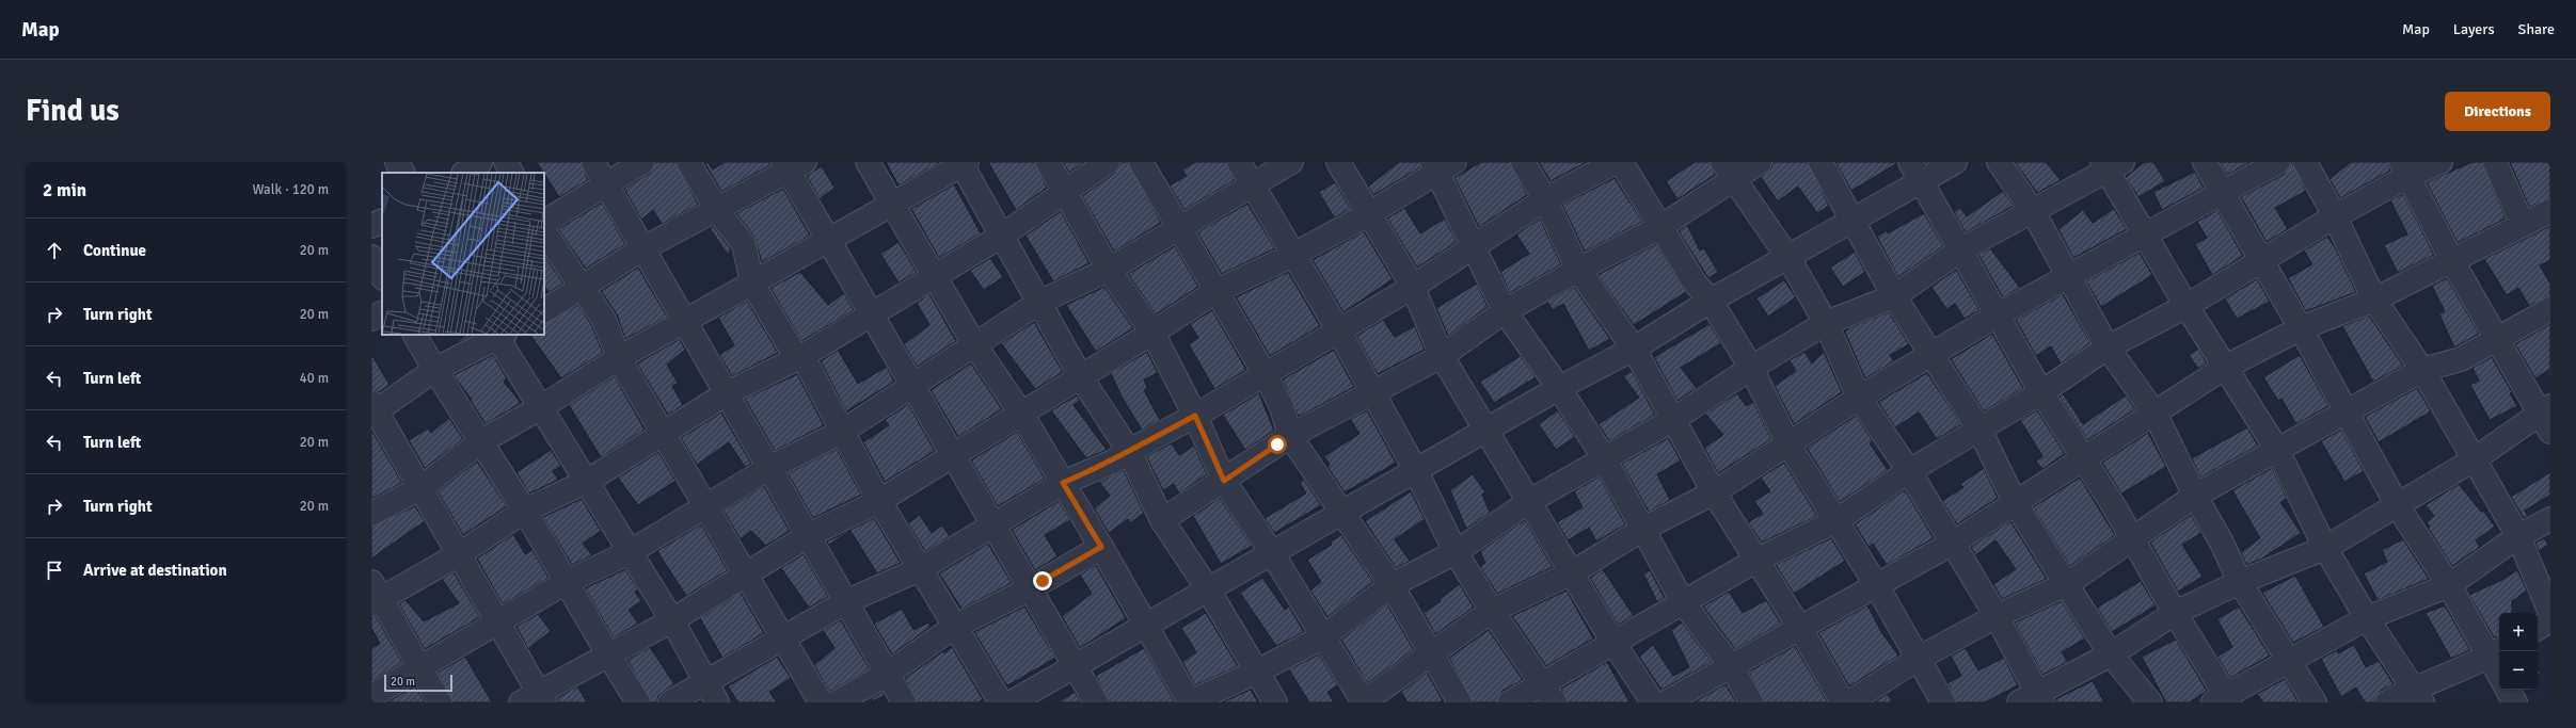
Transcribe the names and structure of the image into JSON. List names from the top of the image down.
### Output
{
  "scale_bar": "20 m",
  "page": {
    "header": "Map",
    "nav": ["Map", "Layers", "Share"],
    "buttons": "Directions",
    "title": "Find us",
    "heading": ["2 min", "Walk · 120 m"],
    "list": [
      ["Continue", "20 m"],
      ["Turn right", "20 m"],
      ["Turn left", "40 m"],
      ["Turn left", "20 m"],
      ["Turn right", "20 m"],
      "Arrive at destination"
    ],
    "map_buttons": ["+", "−"],
    "scale": "20 m"
  }
}
